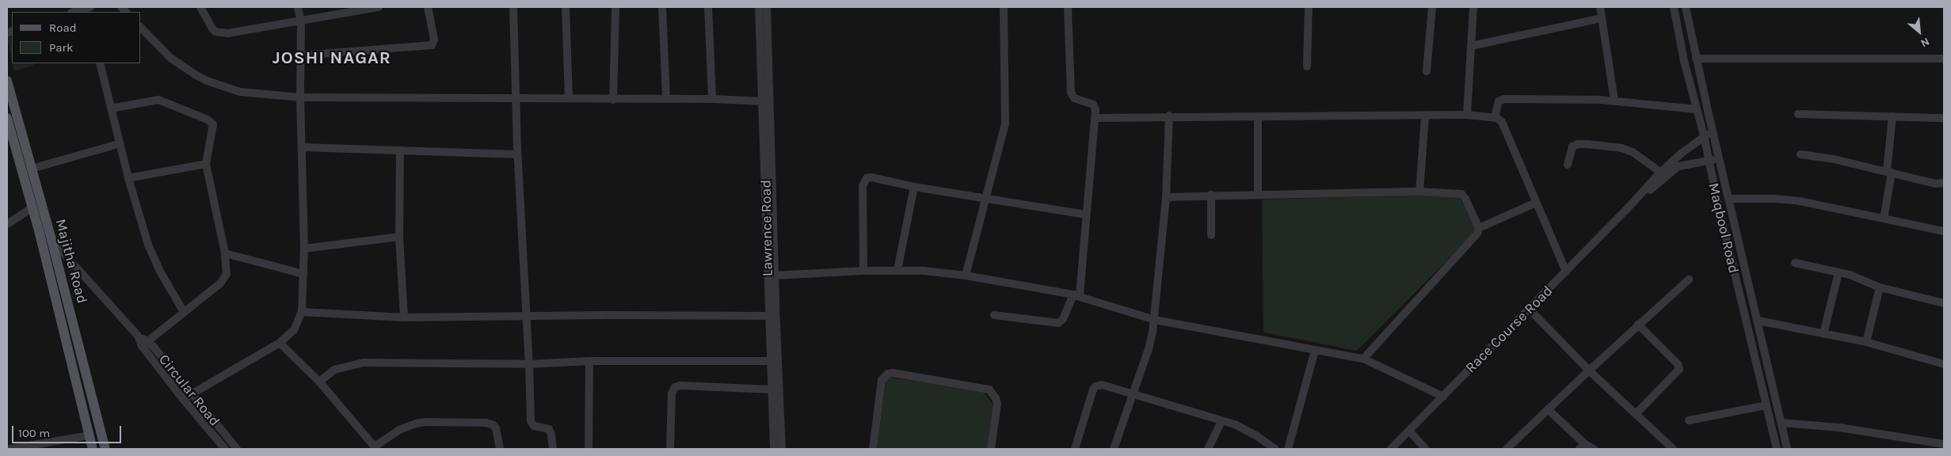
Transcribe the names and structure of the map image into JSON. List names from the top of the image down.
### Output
{
  "streets": {
    "main road": ["Majitha Road"],
    "street": [
      "Lawrence Road",
      "Maqbool Road",
      "Race Course Road",
      "Circular Road"
    ]
  },
  "crossings": [
    ["Maqbool Road", "Race Course Road"],
    ["Majitha Road", "Circular Road"]
  ],
  "districts": ["JOSHI NAGAR"],
  "legend": ["Road", "Park"],
  "scale_bar": "100 m",
  "north": "bottom right"
}
